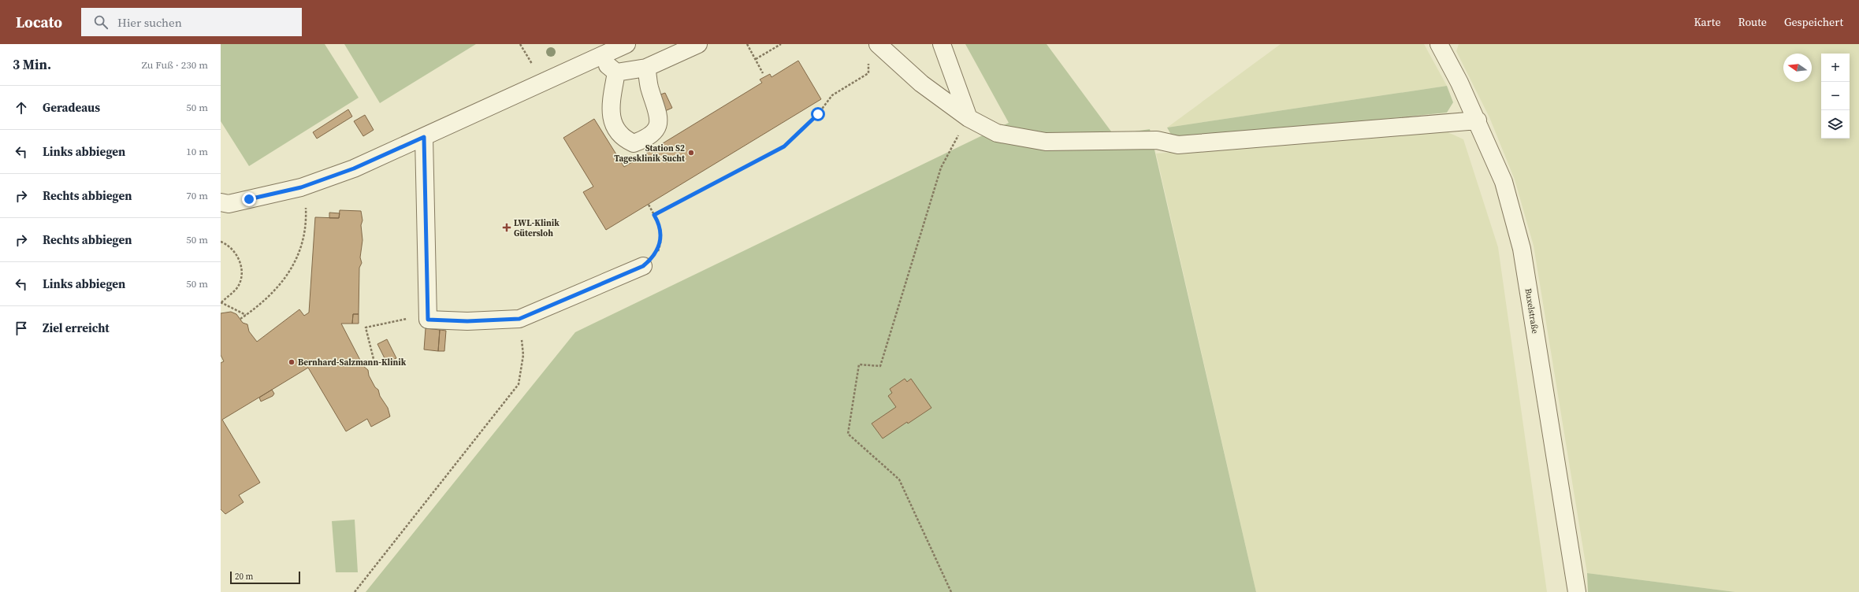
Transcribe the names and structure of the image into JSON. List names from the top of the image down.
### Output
{
  "streets": {
    "street": ["Buxelstraße"]
  },
  "places": {
    "other": ["Station S2 Tagesklinik Sucht", "Bernhard-Salzmann-Klinik"],
    "health": ["LWL-Klinik Gütersloh"]
  },
  "scale_bar": "20 m",
  "north": "left",
  "page": {
    "header": "Locato",
    "search": "Hier suchen",
    "nav": ["Karte", "Route", "Gespeichert"],
    "heading": ["3 Min.", "Zu Fuß · 230 m"],
    "map_buttons": ["+", "−"],
    "list": [
      ["Geradeaus", "50 m"],
      ["Links abbiegen", "10 m"],
      ["Rechts abbiegen", "70 m"],
      ["Rechts abbiegen", "50 m"],
      ["Links abbiegen", "50 m"],
      "Ziel erreicht"
    ],
    "scale": "20 m"
  }
}
